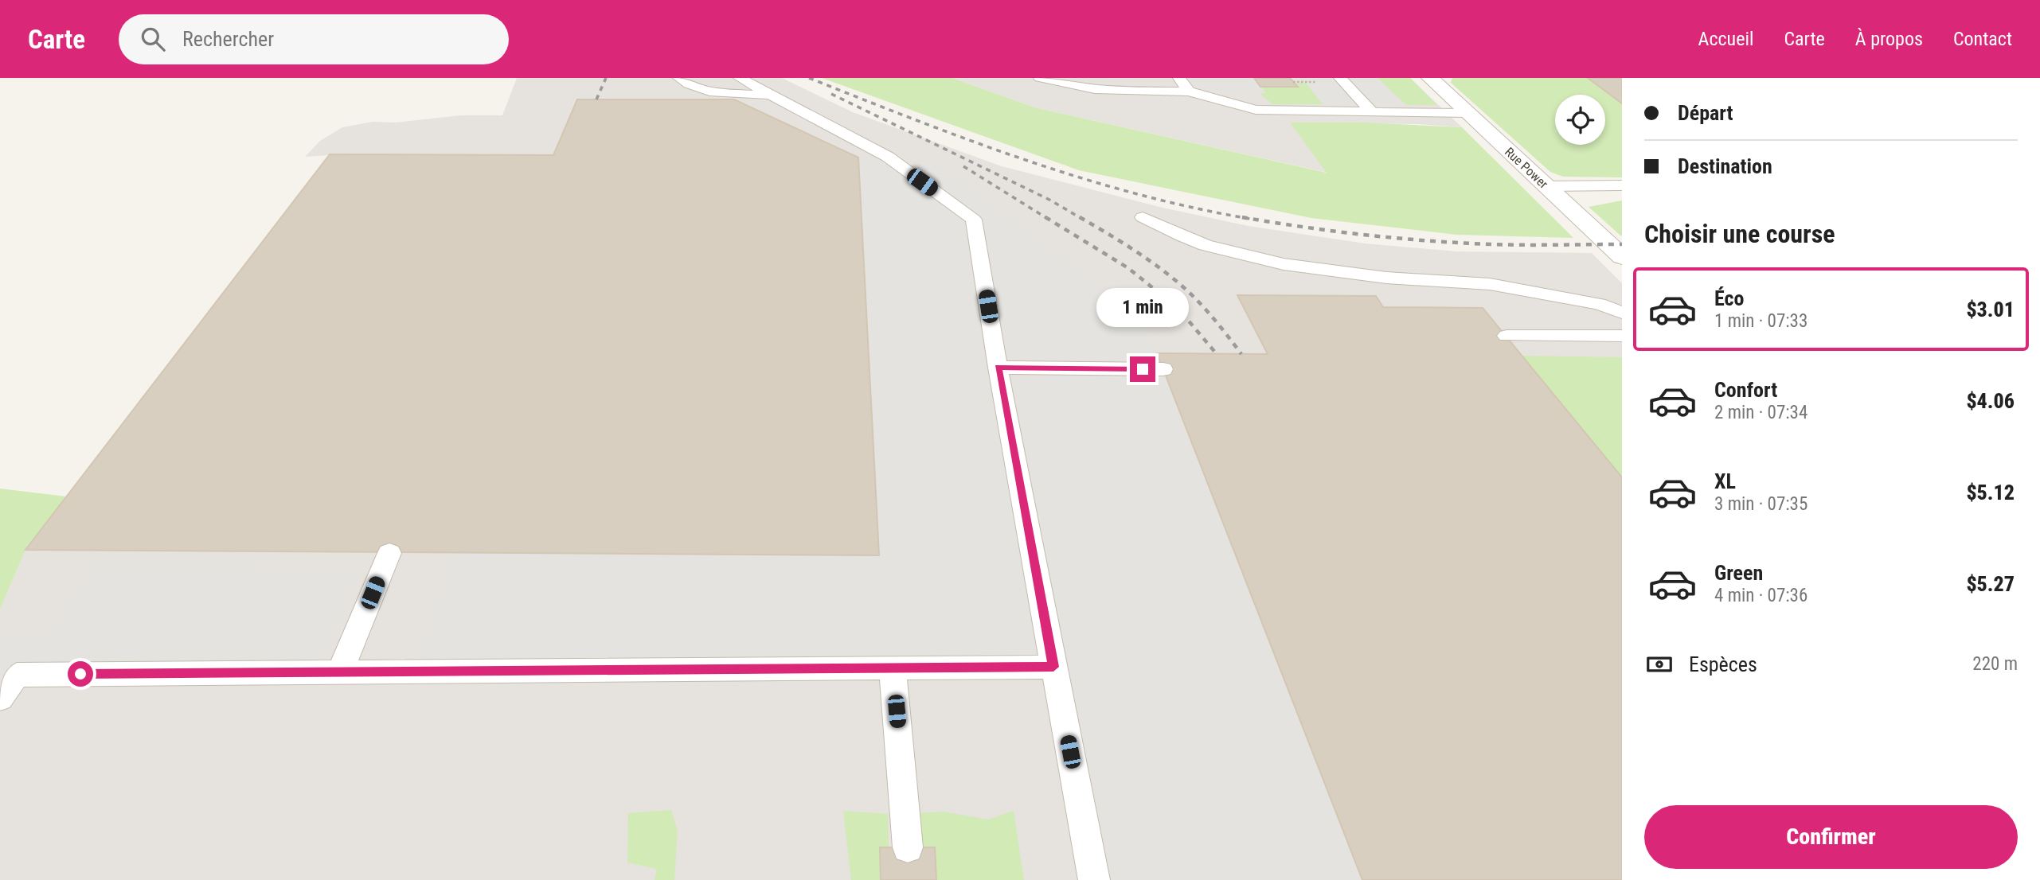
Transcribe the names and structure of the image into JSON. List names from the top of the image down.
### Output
{
  "streets": {
    "street": ["Rue Power"]
  },
  "page": {
    "header": "Carte",
    "search": "Rechercher",
    "nav": [
      "Accueil",
      "Carte",
      "À propos",
      "Contact"
    ],
    "banner": ["Départ", "Destination"],
    "heading": "Choisir une course",
    "list": [
      {
        "name": "Éco",
        "note": "1 min · 07:33",
        "value": "$3.01"
      },
      {
        "name": "Confort",
        "note": "2 min · 07:34",
        "value": "$4.06"
      },
      {
        "name": "XL",
        "note": "3 min · 07:35",
        "value": "$5.12"
      },
      {
        "name": "Green",
        "note": "4 min · 07:36",
        "value": "$5.27"
      }
    ],
    "bubble": "1 min",
    "pay": ["Espèces", "220 m"],
    "buttons": "Confirmer"
  }
}
